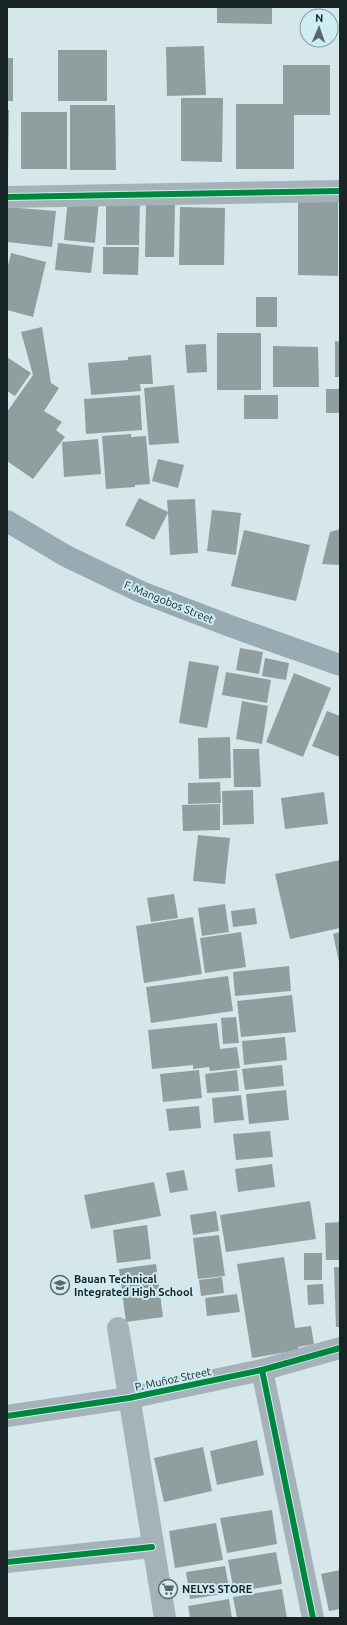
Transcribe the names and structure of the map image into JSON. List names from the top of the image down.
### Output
{
  "streets": {
    "main road": ["F. Mangobos Street"],
    "street": ["P. Muñoz Street"]
  },
  "places": {
    "school or university": ["Bauan Technical Integrated High School"],
    "supermarket": ["NELYS STORE"]
  },
  "north": "top"
}
